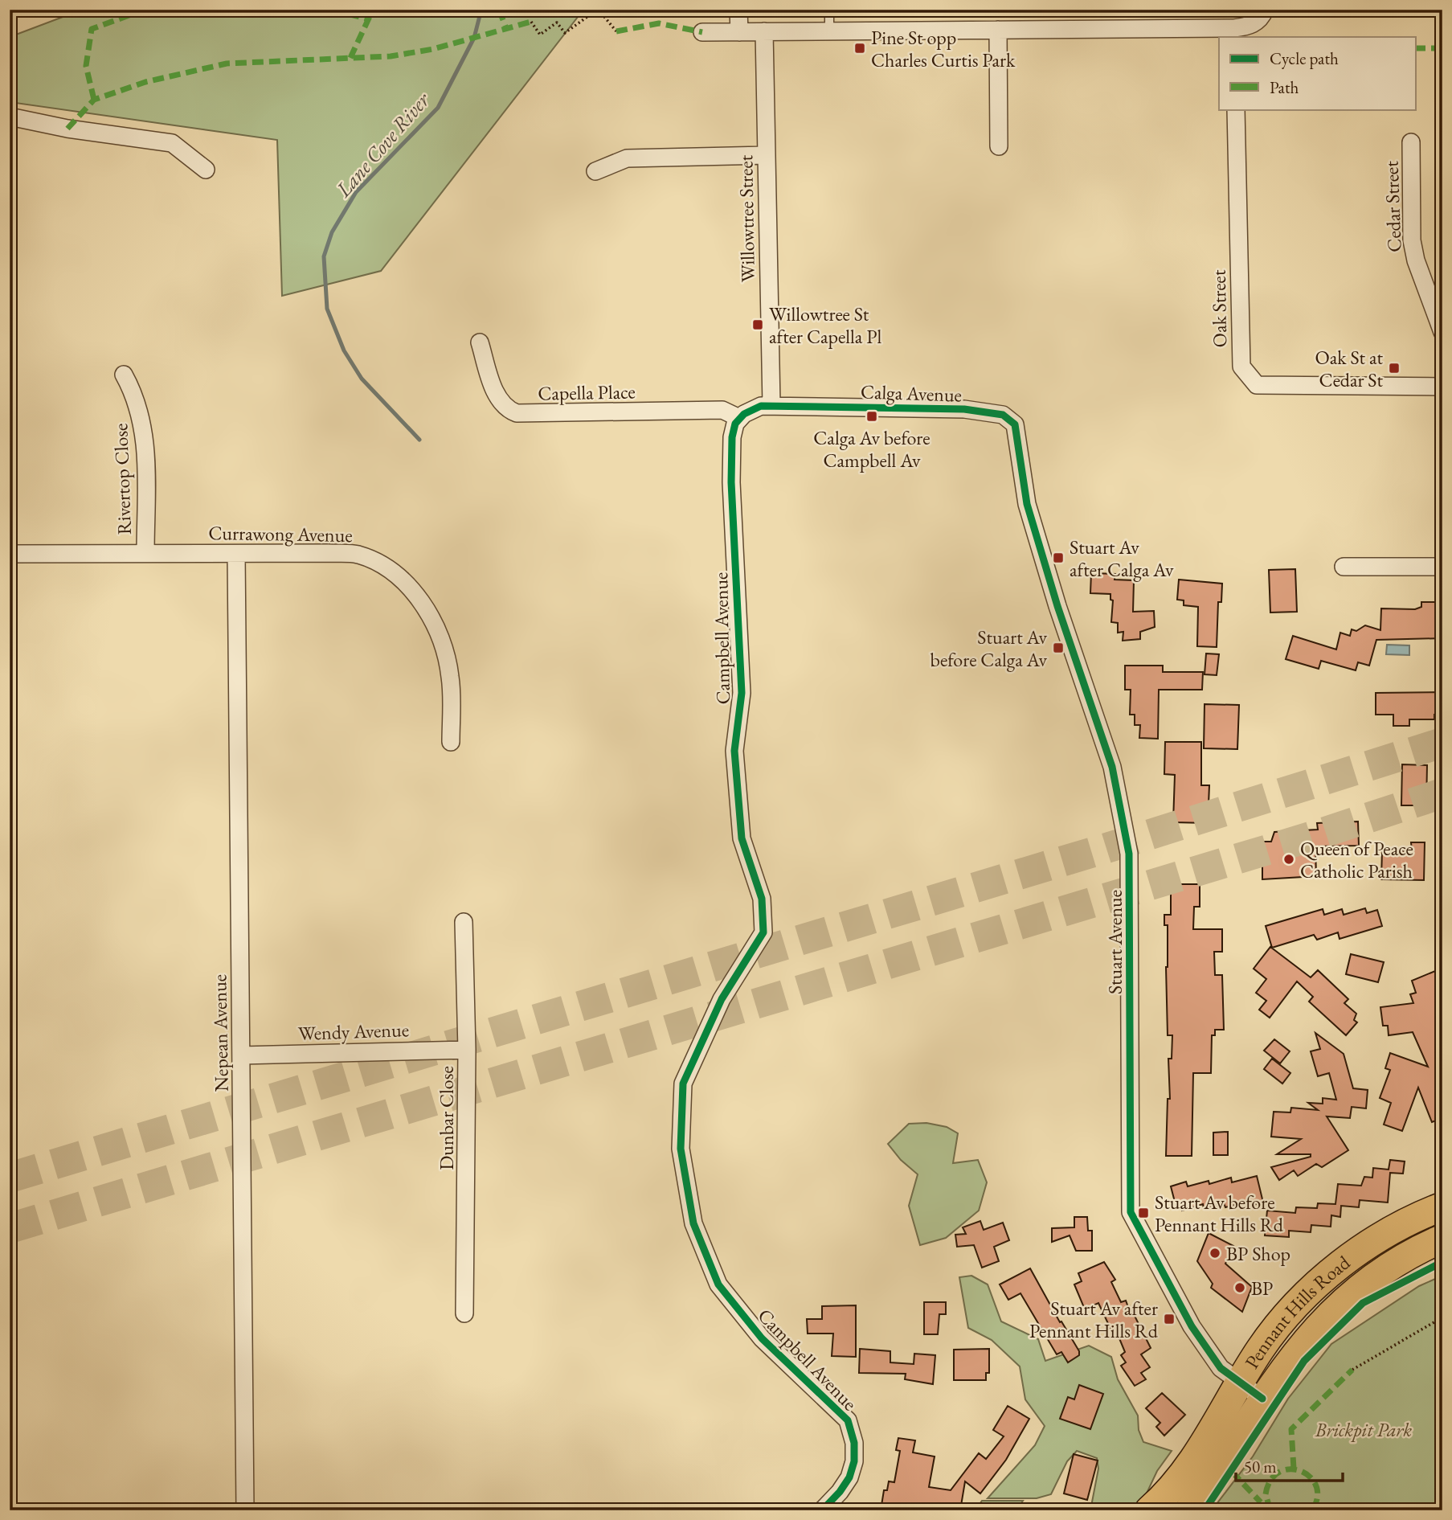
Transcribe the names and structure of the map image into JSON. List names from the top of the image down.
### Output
{
  "streets": {
    "highway": ["Pennant Hills Road"],
    "street": [
      "Cedar Street",
      "Willowtree Street",
      "Oak Street",
      "Capella Place",
      "Calga Avenue",
      "Rivertop Close",
      "Currawong Avenue",
      "Campbell Avenue",
      "Stuart Avenue",
      "Wendy Avenue",
      "Nepean Avenue",
      "Dunbar Close"
    ]
  },
  "crossings": [
    ["Willowtree Street", "Calga Avenue"],
    ["Capella Place", "Campbell Avenue"],
    ["Calga Avenue", "Stuart Avenue"],
    ["Rivertop Close", "Currawong Avenue"],
    ["Currawong Avenue", "Nepean Avenue"],
    ["Stuart Avenue", "Pennant Hills Road"],
    ["Wendy Avenue", "Nepean Avenue"],
    ["Wendy Avenue", "Dunbar Close"]
  ],
  "water": ["Lane Cove River"],
  "parks": ["Brickpit Park"],
  "places": {
    "transit": [
      "Pine St opp Charles Curtis Park",
      "Willowtree St after Capella Pl",
      "Oak St at Cedar St",
      "Calga Av before Campbell Av",
      "Stuart Av after Calga Av",
      "Stuart Av before Calga Av",
      "Stuart Av before Pennant Hills Rd",
      "Stuart Av after Pennant Hills Rd"
    ],
    "other": ["Queen of Peace Catholic Parish", "BP Shop", "BP"]
  },
  "legend": ["Cycle path", "Path"],
  "scale_bar": "50 m"
}
